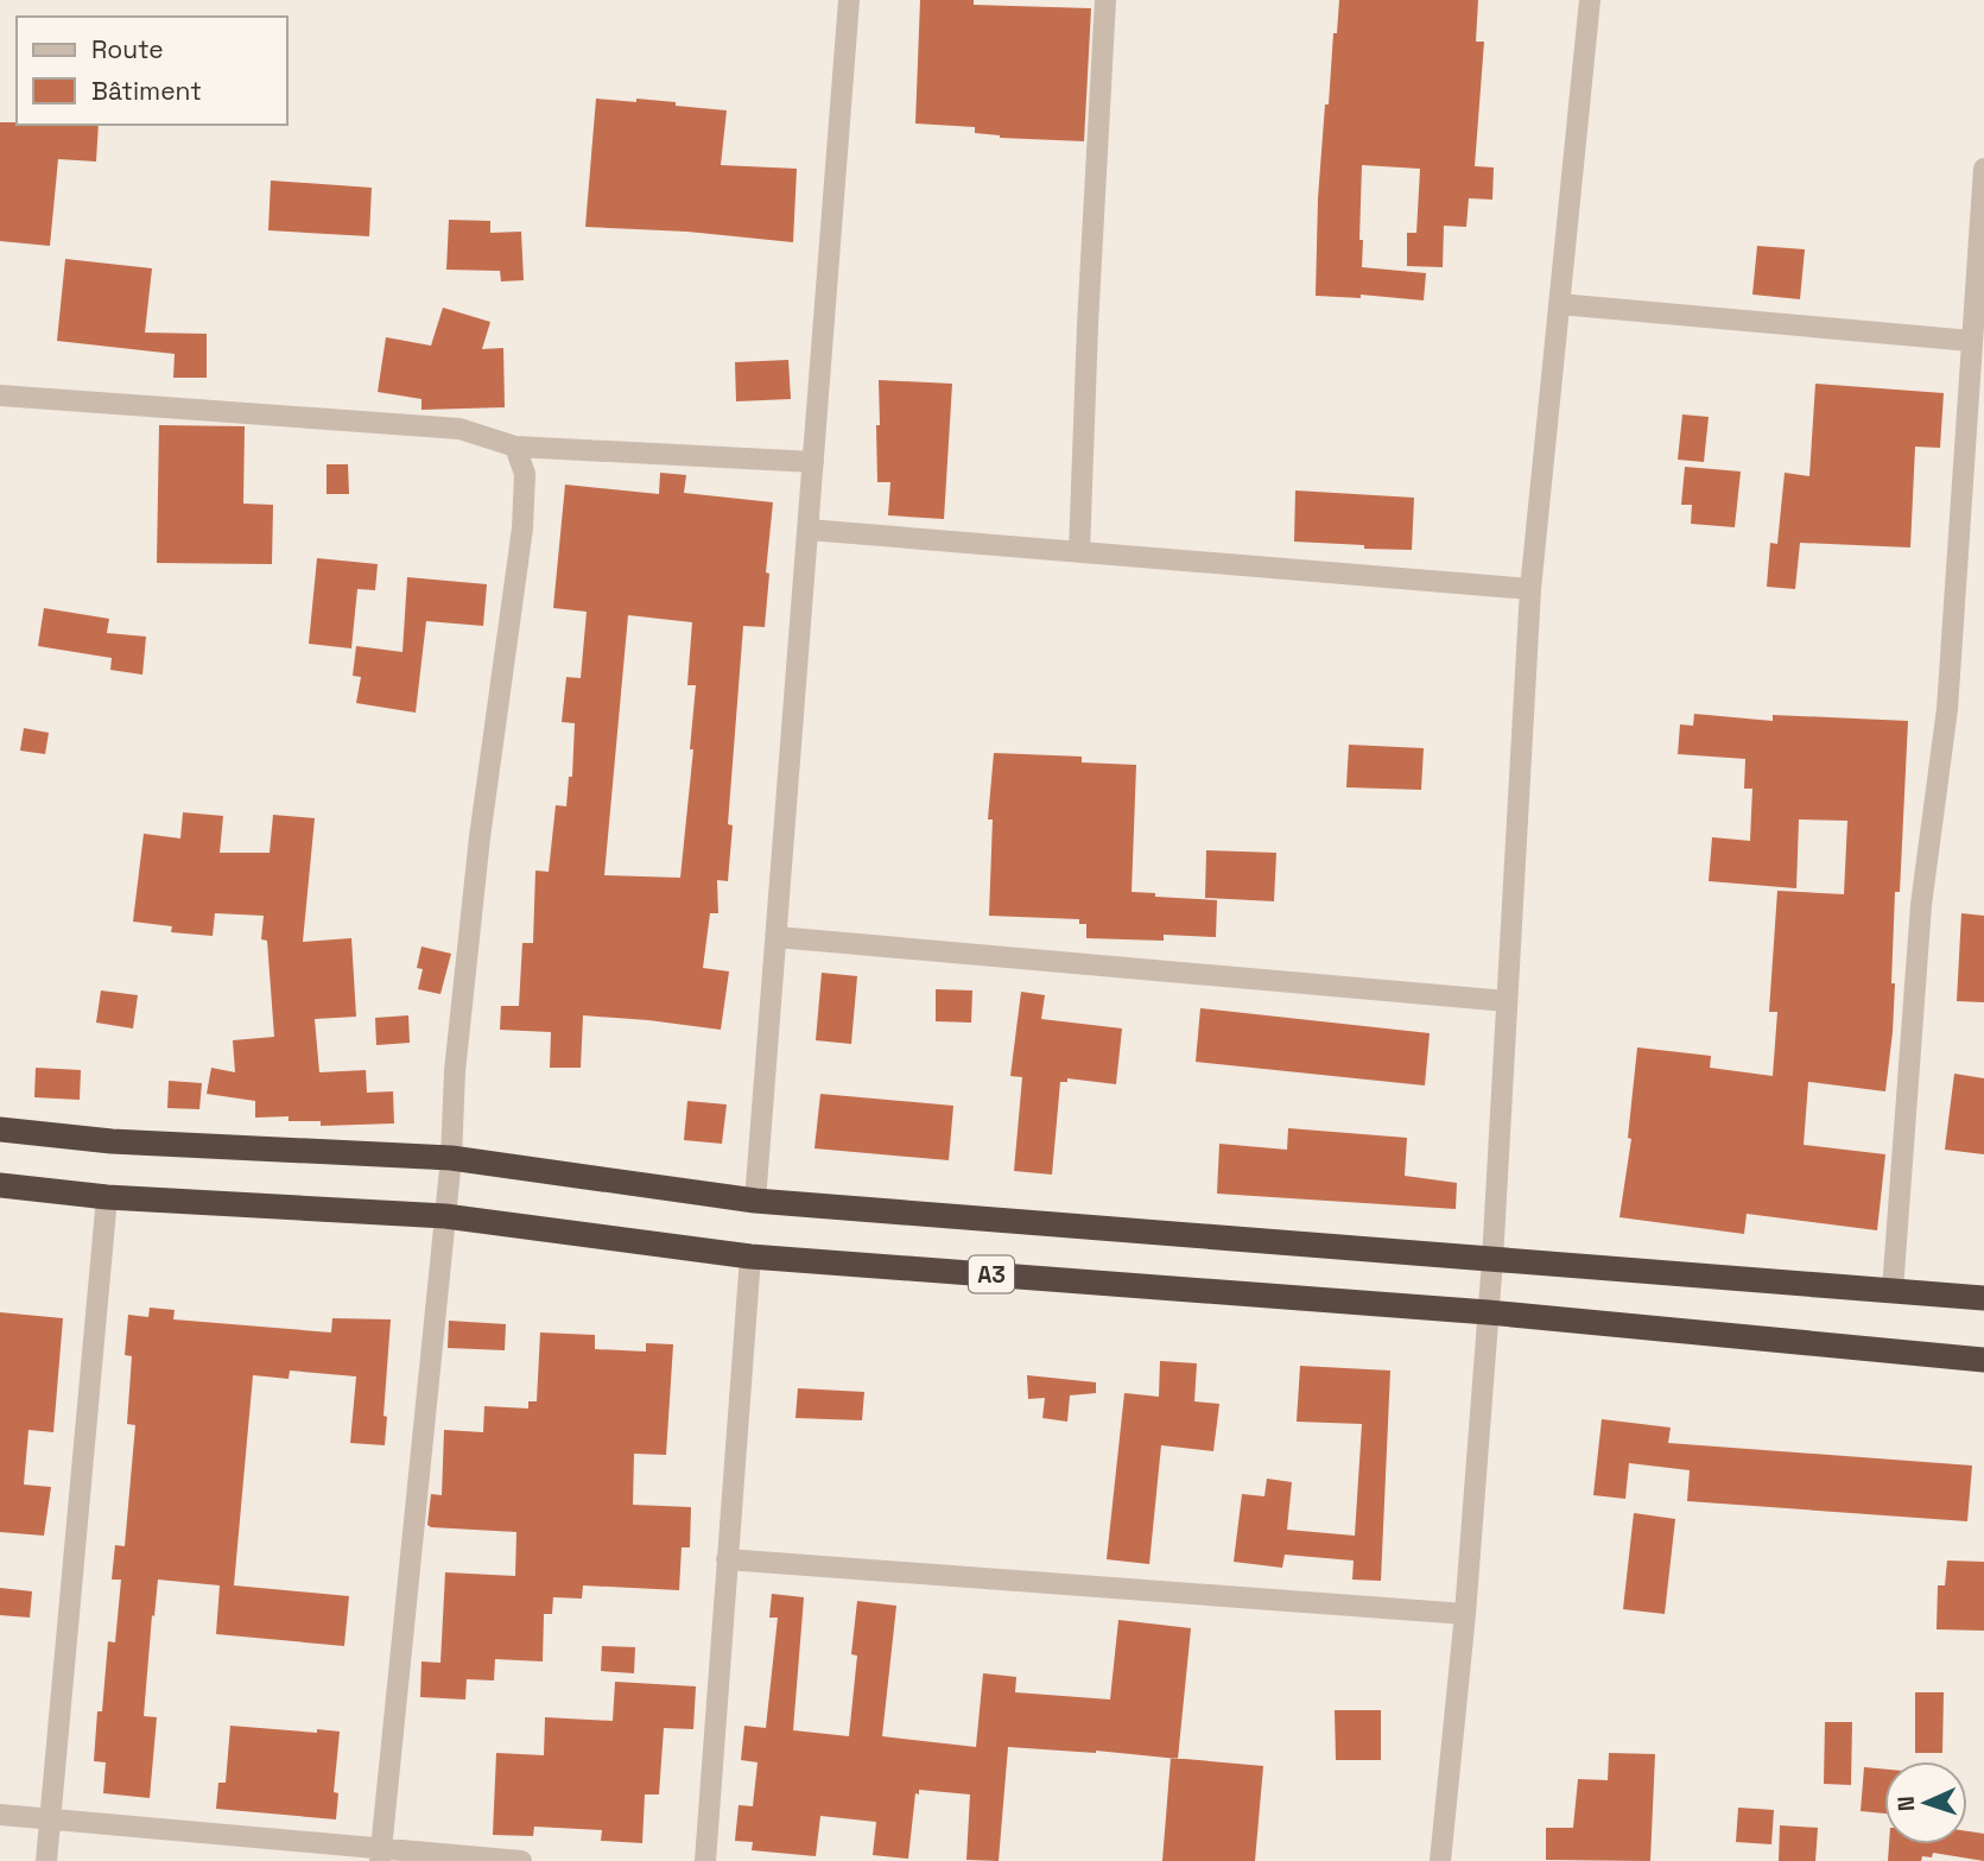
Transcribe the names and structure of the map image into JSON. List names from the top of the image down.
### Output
{
  "streets": {
    "highway": ["A3"]
  },
  "legend": ["Route", "Bâtiment"],
  "north": "left"
}
